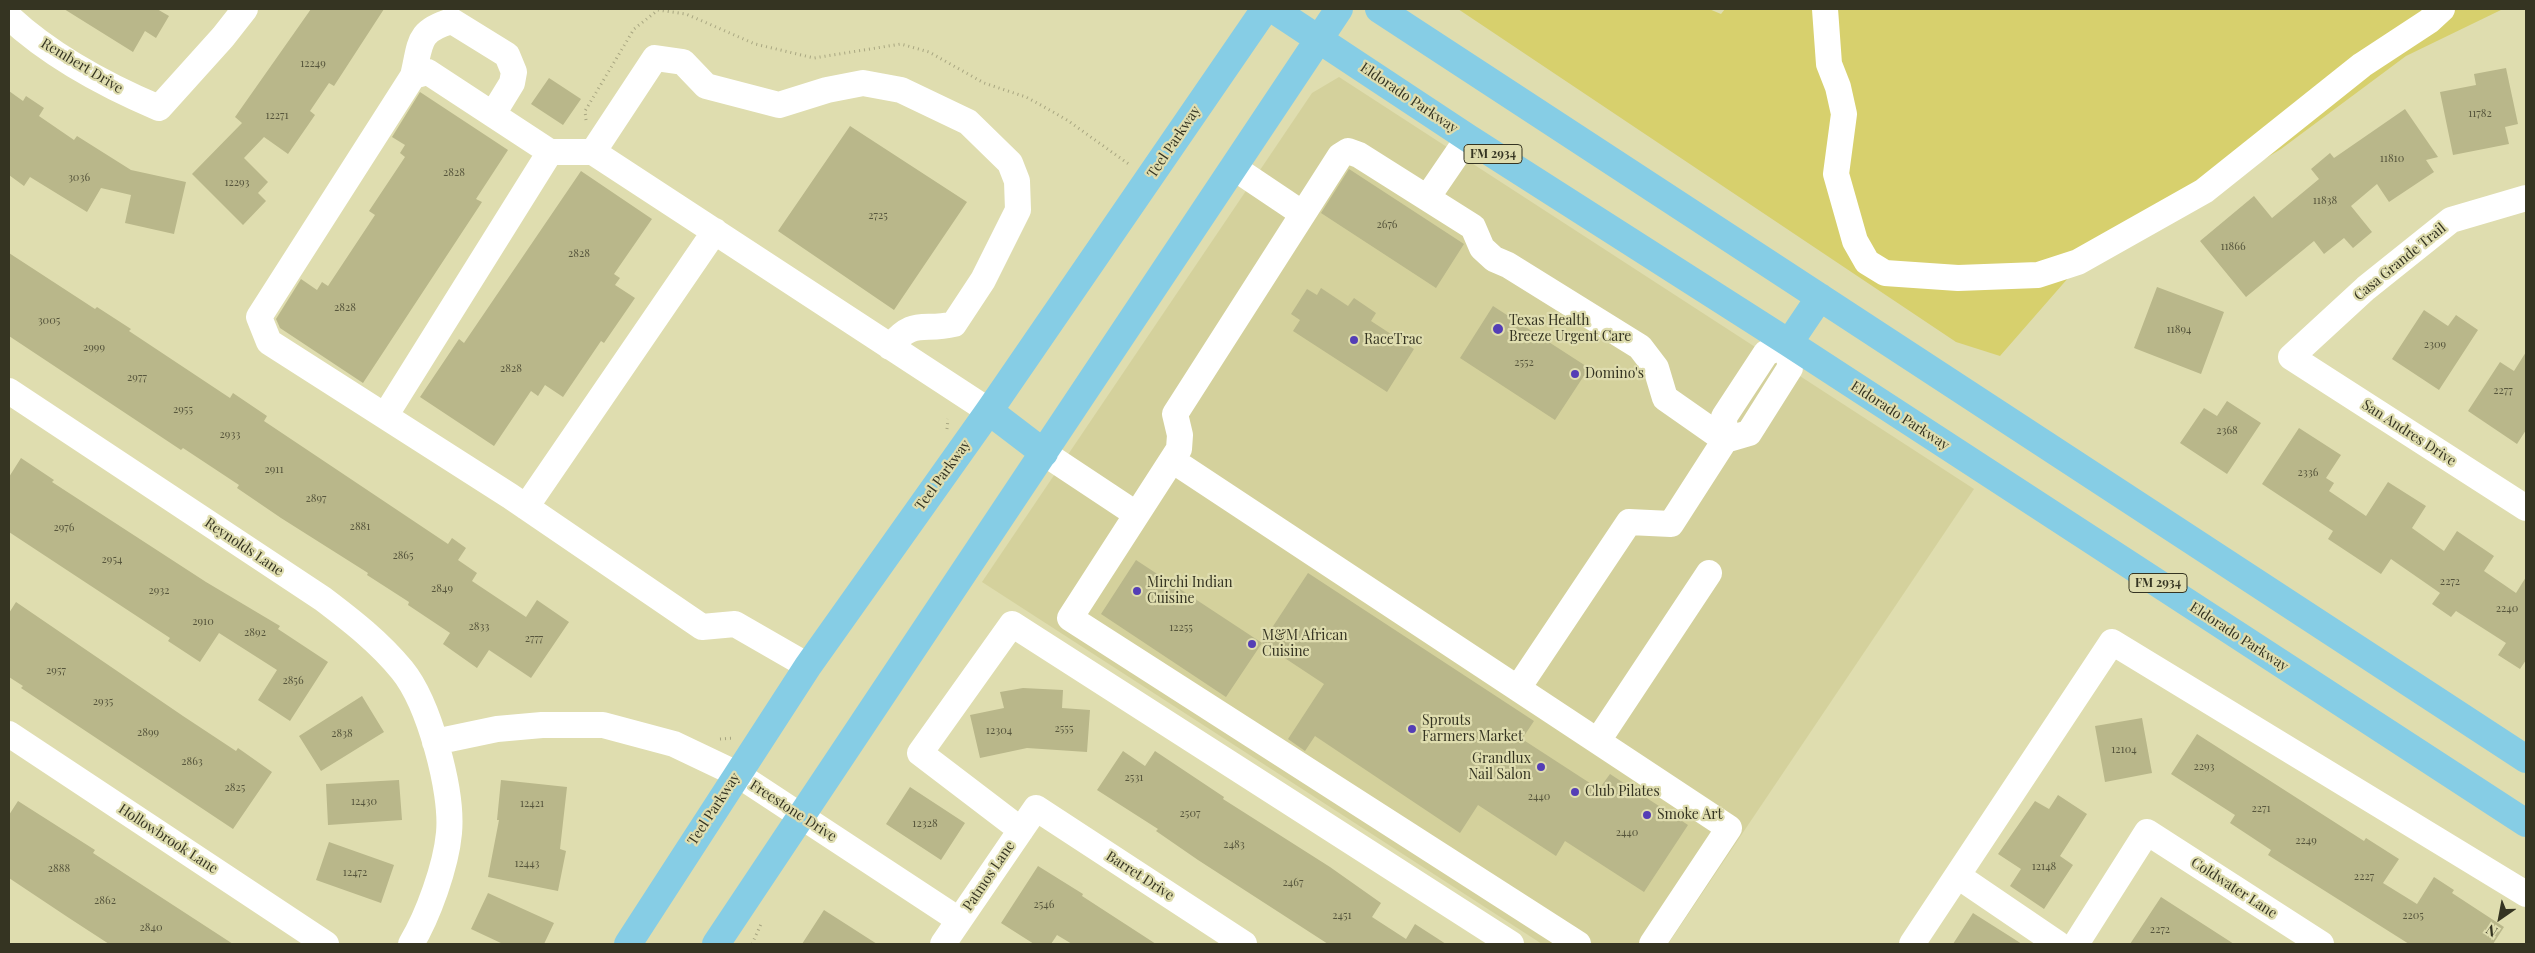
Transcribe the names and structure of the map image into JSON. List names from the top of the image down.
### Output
{
  "streets": {
    "main road": ["Eldorado Parkway", "Teel Parkway", "FM 2934"],
    "street": [
      "Rembert Drive",
      "Casa Grande Trail",
      "San Andres Drive",
      "Reynolds Lane",
      "Freestone Drive",
      "Hollowbrook Lane",
      "Patmos Lane",
      "Barret Drive",
      "Coldwater Lane"
    ]
  },
  "crossings": [
    ["Teel Parkway", "Freestone Drive"],
    ["Casa Grande Trail", "San Andres Drive"],
    ["Reynolds Lane", "Freestone Drive"],
    ["Freestone Drive", "Patmos Lane"],
    ["Patmos Lane", "Barret Drive"]
  ],
  "places": [
    "Texas Health Breeze Urgent Care",
    "RaceTrac",
    "Domino's",
    "Mirchi Indian Cuisine",
    "M&M African Cuisine",
    "Sprouts Farmers Market",
    "Grandlux Nail Salon",
    "Club Pilates",
    "Smoke Art"
  ],
  "house_numbers": [
    "12249",
    "11782",
    "12271",
    "11810",
    "2828",
    "3036",
    "12293",
    "11838",
    "2725",
    "2676",
    "11866",
    "2828",
    "2828",
    "3005",
    "11894",
    "2309",
    "2999",
    "2552",
    "2828",
    "2977",
    "2277",
    "2955",
    "2368",
    "2933",
    "2911",
    "2336",
    "2897",
    "2881",
    "2976",
    "2865",
    "2954",
    "2272",
    "2849",
    "2932",
    "2240",
    "2910",
    "2833",
    "12255",
    "2892",
    "2777",
    "2957",
    "2856",
    "2935",
    "2555",
    "12304",
    "2899",
    "2838",
    "12104",
    "2863",
    "2293",
    "2531",
    "2825",
    "2440",
    "12430",
    "12421",
    "2271",
    "2507",
    "12328",
    "2440",
    "2249",
    "2483",
    "12443",
    "12148",
    "2888",
    "12472",
    "2227",
    "2467",
    "2862",
    "2546",
    "2451",
    "2205",
    "2840",
    "2272"
  ],
  "north": "bottom left"
}
